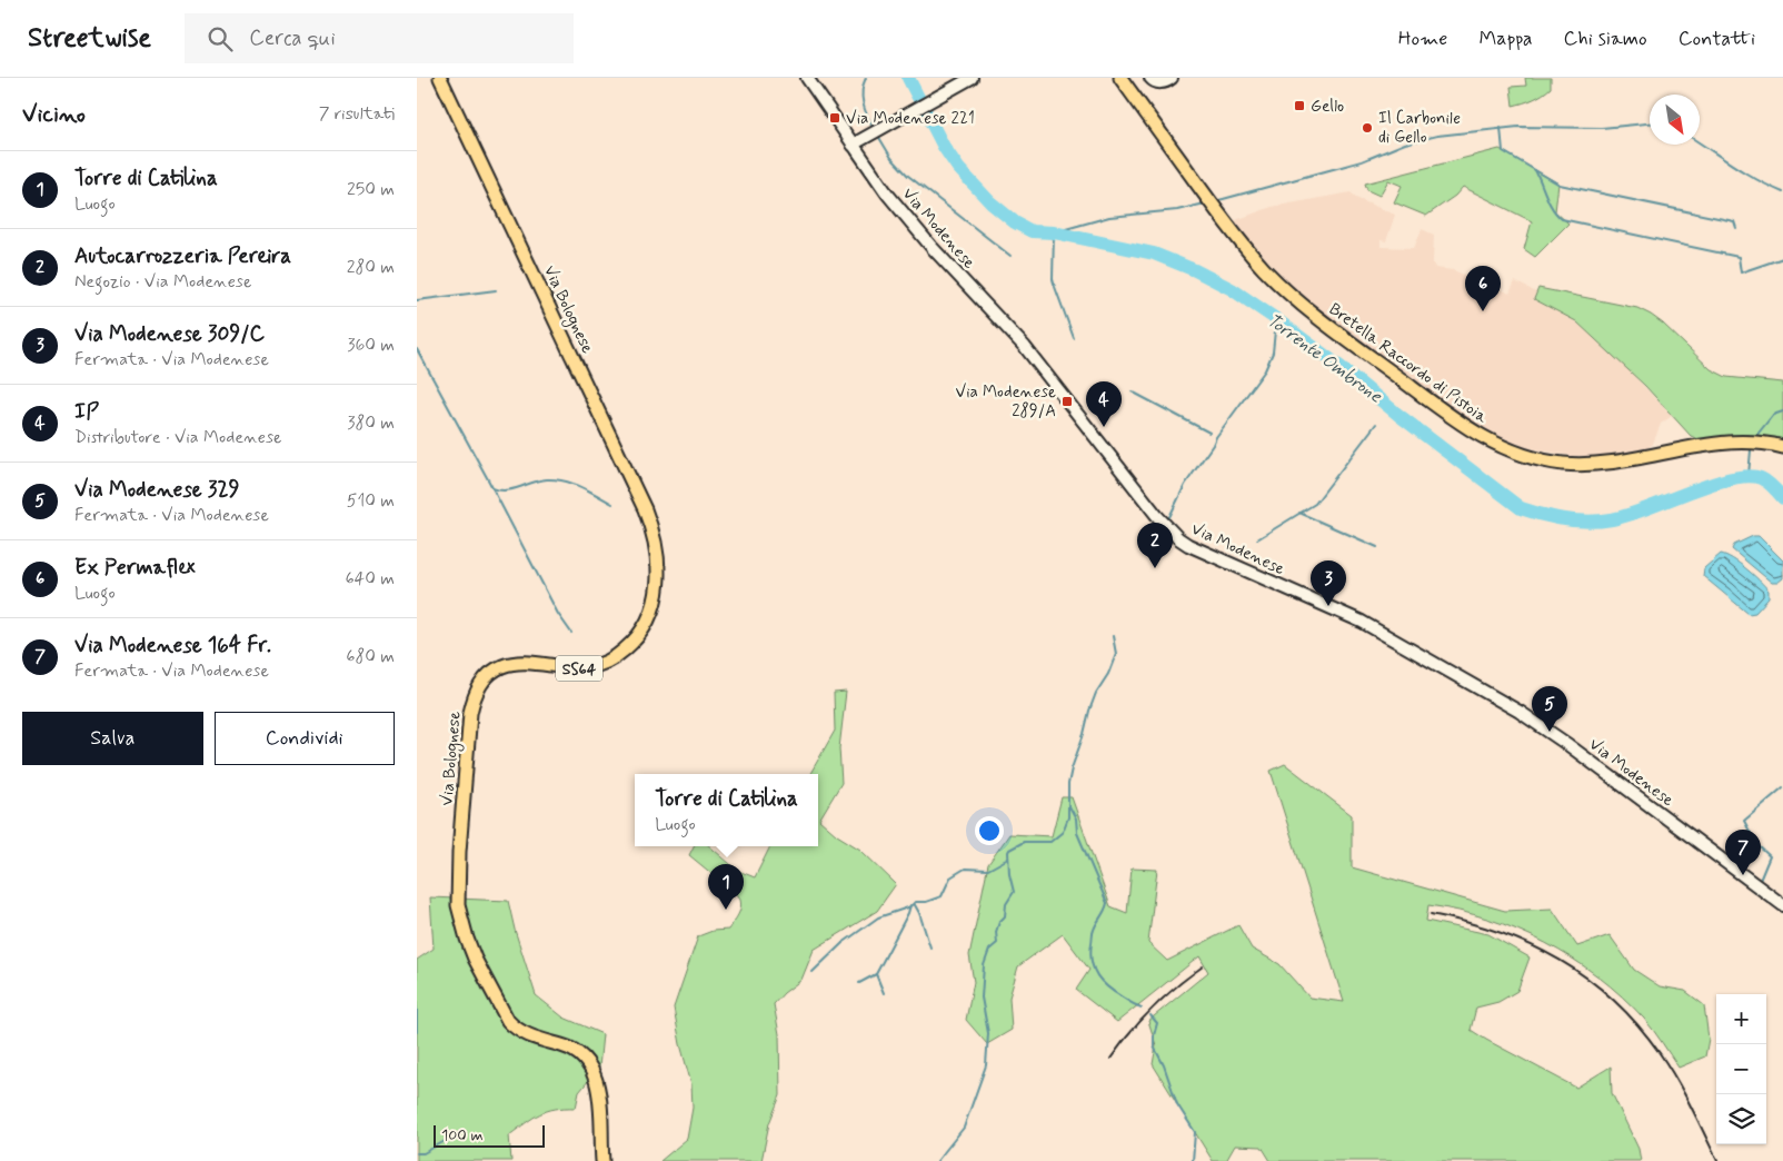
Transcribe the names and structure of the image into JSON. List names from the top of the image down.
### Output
{
  "streets": {
    "main road": ["Via Bolognese", "Bretella Raccordo di Pistoia", "SS64"],
    "street": ["Via Modenese"]
  },
  "water": ["Torrente Ombrone"],
  "places": {
    "transit": ["Gello", "Via Modenese 221", "Via Modenese 289/A"],
    "other": ["Il Carbonile di Gello"]
  },
  "scale_bar": "100 m",
  "north": "bottom right",
  "page": {
    "header": "Streetwise",
    "search": "Cerca qui",
    "nav": [
      "Home",
      "Mappa",
      "Chi siamo",
      "Contatti"
    ],
    "heading": ["Vicino", "7 risultati"],
    "list": [
      {
        "mark": "1",
        "name": "Torre di Catilina",
        "note": "Luogo",
        "value": "250 m"
      },
      {
        "mark": "2",
        "name": "Autocarrozzeria Pereira",
        "note": "Negozio · Via Modenese",
        "value": "280 m"
      },
      {
        "mark": "3",
        "name": "Via Modenese 309/C",
        "note": "Fermata · Via Modenese",
        "value": "360 m"
      },
      {
        "mark": "4",
        "name": "IP",
        "note": "Distributore · Via Modenese",
        "value": "380 m"
      },
      {
        "mark": "5",
        "name": "Via Modenese 329",
        "note": "Fermata · Via Modenese",
        "value": "510 m"
      },
      {
        "mark": "6",
        "name": "Ex Permaflex",
        "note": "Luogo",
        "value": "640 m"
      },
      {
        "mark": "7",
        "name": "Via Modenese 164 Fr.",
        "note": "Fermata · Via Modenese",
        "value": "680 m"
      }
    ],
    "pins": [
      "6",
      "4",
      "2",
      "3",
      "5",
      "7",
      "1"
    ],
    "buttons": ["Salva", "Condividi"],
    "popup": ["Torre di Catilina", "Luogo"],
    "map_buttons": ["+", "−"],
    "scale": "100 m"
  }
}
